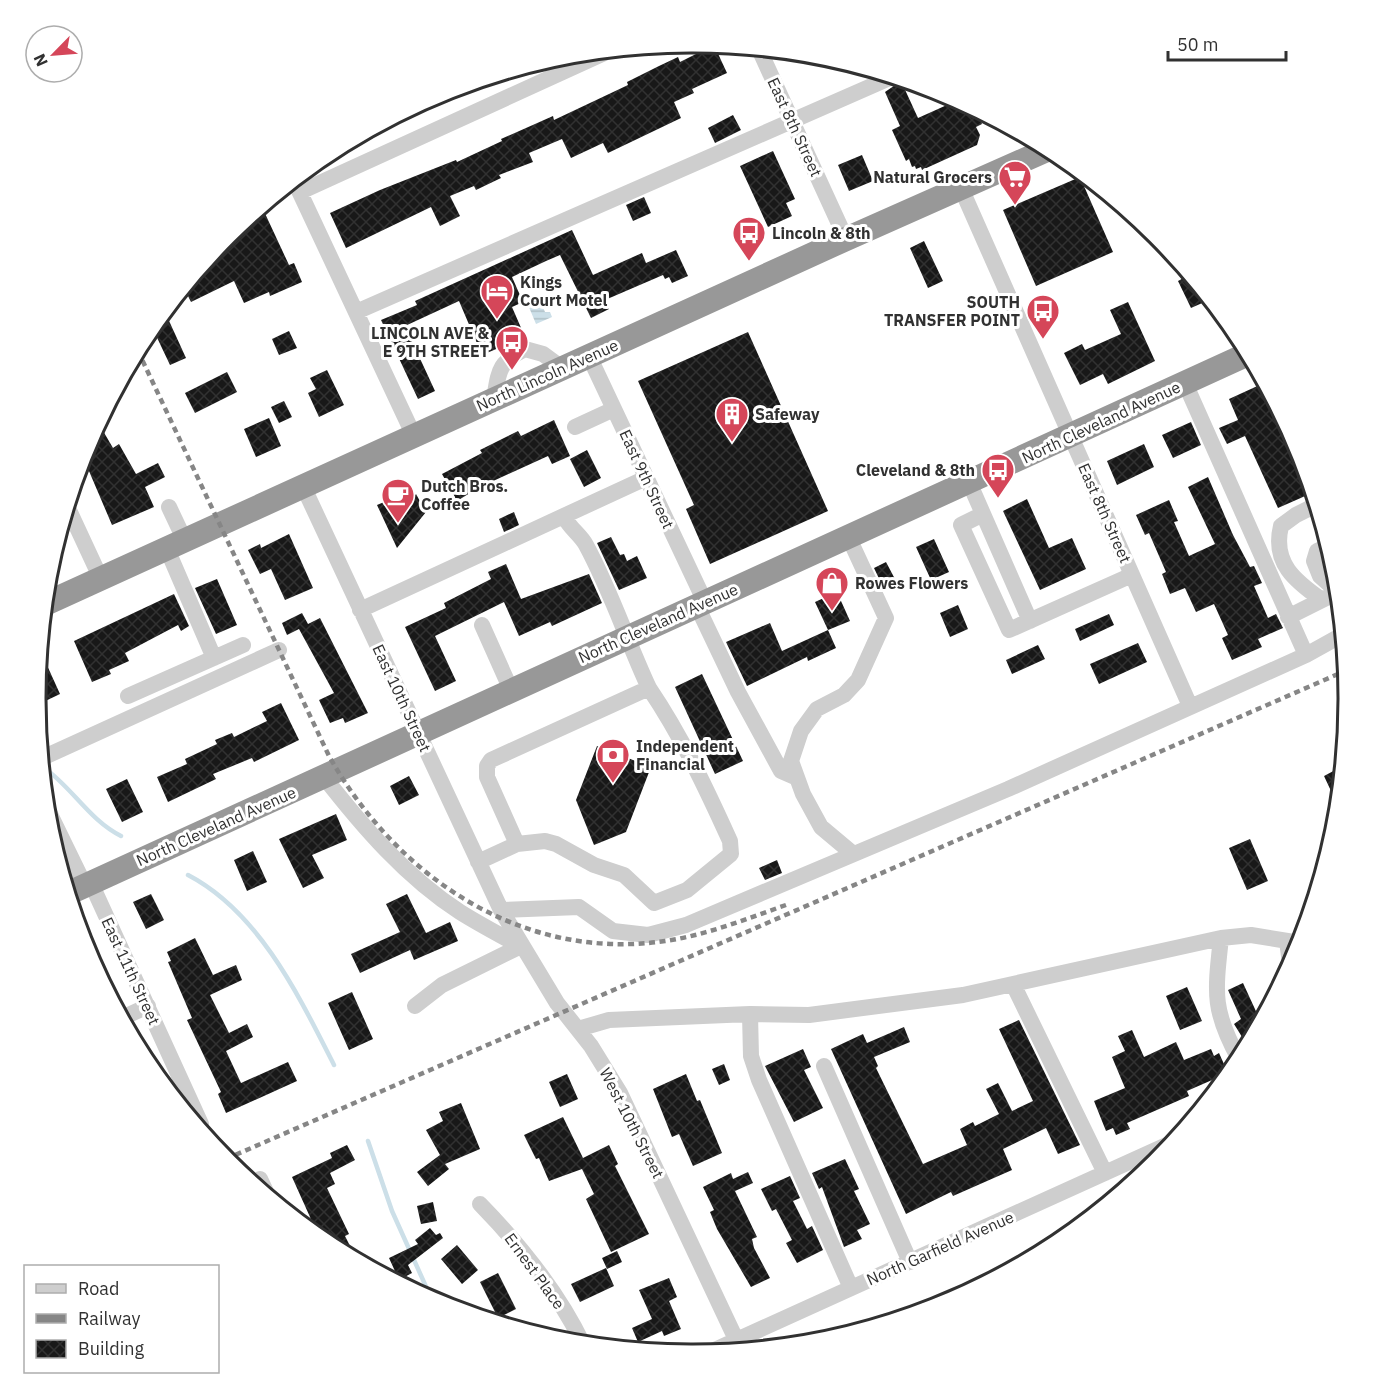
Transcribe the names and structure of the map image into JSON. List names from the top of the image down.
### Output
{
  "streets": {
    "highway": ["North Lincoln Avenue", "North Cleveland Avenue"],
    "street": [
      "East 8th Street",
      "East 9th Street",
      "East 10th Street",
      "East 11th Street",
      "West 10th Street",
      "North Garfield Avenue",
      "Ernest Place"
    ]
  },
  "crossings": [
    ["East 8th Street", "North Lincoln Avenue"],
    ["East 8th Street", "North Cleveland Avenue"],
    ["North Lincoln Avenue", "East 9th Street"],
    ["North Lincoln Avenue", "East 10th Street"],
    ["North Cleveland Avenue", "East 9th Street"],
    ["North Cleveland Avenue", "East 10th Street"],
    ["North Cleveland Avenue", "East 11th Street"],
    ["East 10th Street", "West 10th Street"]
  ],
  "places": {
    "supermarket": ["Natural Grocers"],
    "bus stop": [
      "Lincoln & 8th",
      "SOUTH TRANSFER POINT",
      "LINCOLN AVE & E 9TH STREET",
      "Cleveland & 8th"
    ],
    "hotel": ["Kings Court Motel"],
    "building": ["Safeway"],
    "cafe": ["Dutch Bros. Coffee"],
    "shop": ["Rowes Flowers"],
    "bank": ["Independent Financial"]
  },
  "legend": ["Road", "Railway", "Building"],
  "scale_bar": "50 m",
  "north": "bottom left"
}
